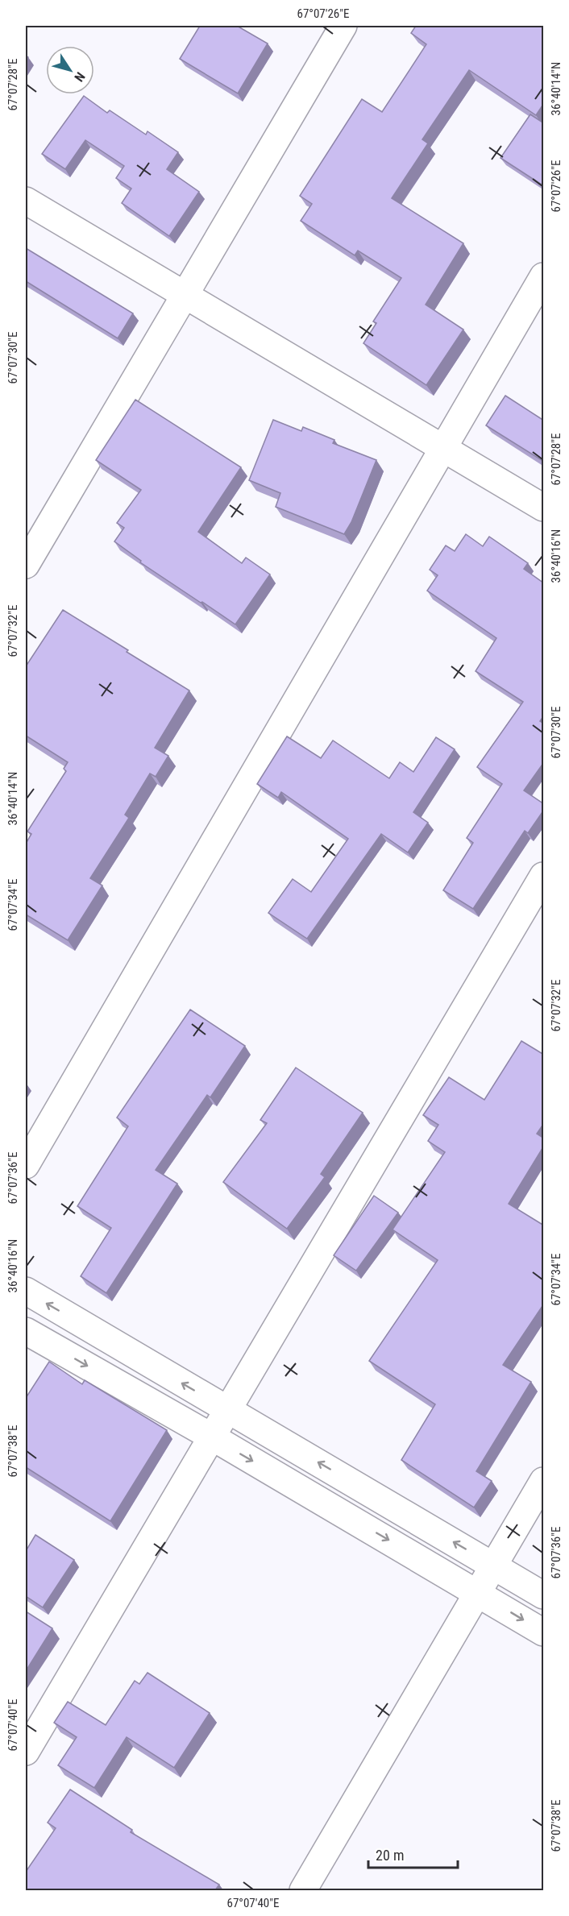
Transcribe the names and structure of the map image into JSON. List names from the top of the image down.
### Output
{
  "scale_bar": "20 m",
  "north": "bottom right",
  "coordinates": [
    "67°07'26\"E",
    "67°07'28\"E",
    "36°40'14\"N",
    "67°07'30\"E",
    "36°40'16\"N",
    "67°07'32\"E",
    "67°07'34\"E",
    "67°07'36\"E",
    "67°07'38\"E",
    "67°07'40\"E"
  ]
}
